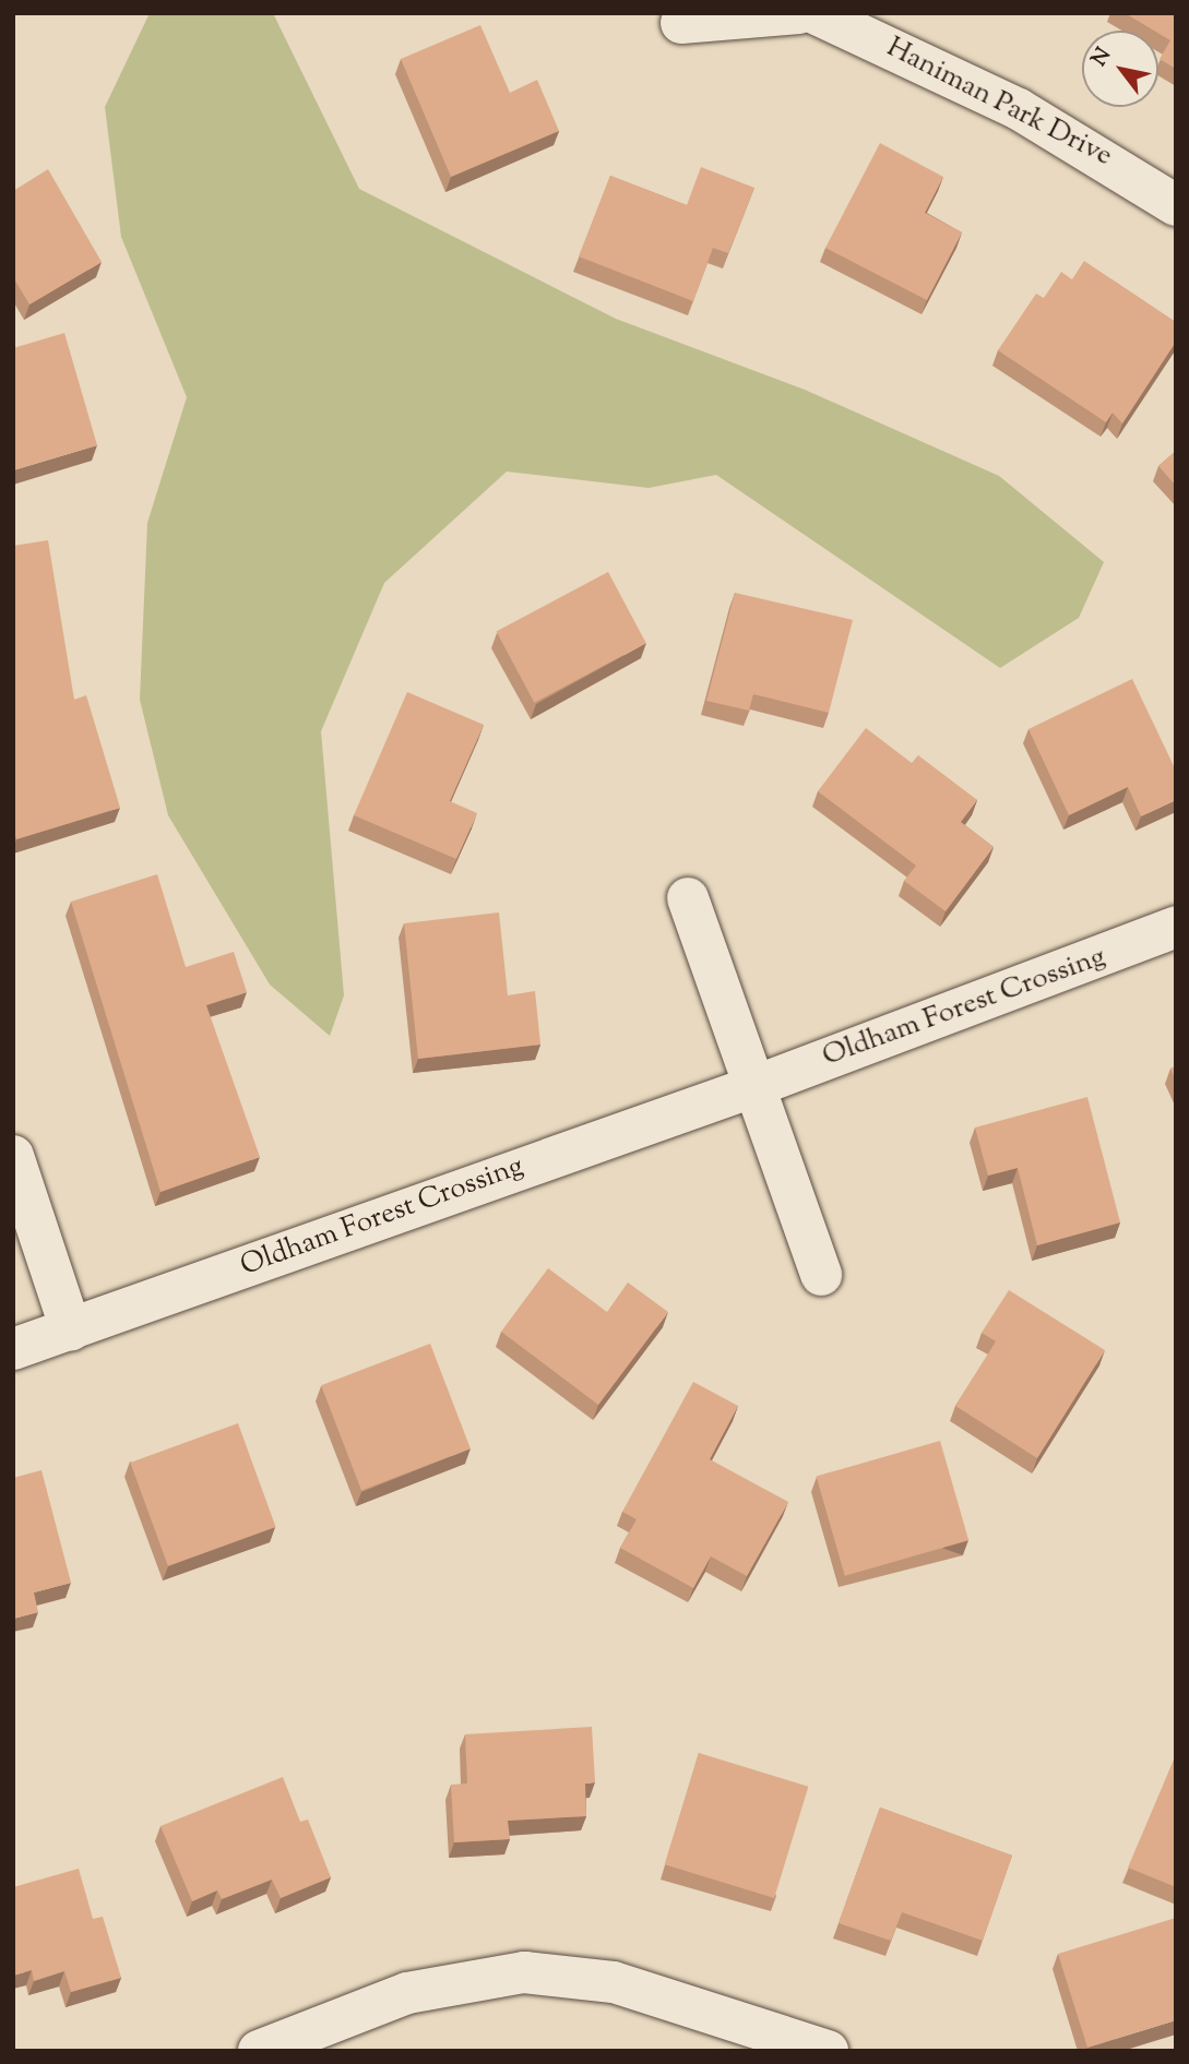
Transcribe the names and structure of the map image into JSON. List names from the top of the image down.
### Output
{
  "streets": {
    "street": ["Haniman Park Drive", "Oldham Forest Crossing"]
  },
  "north": "top left"
}
